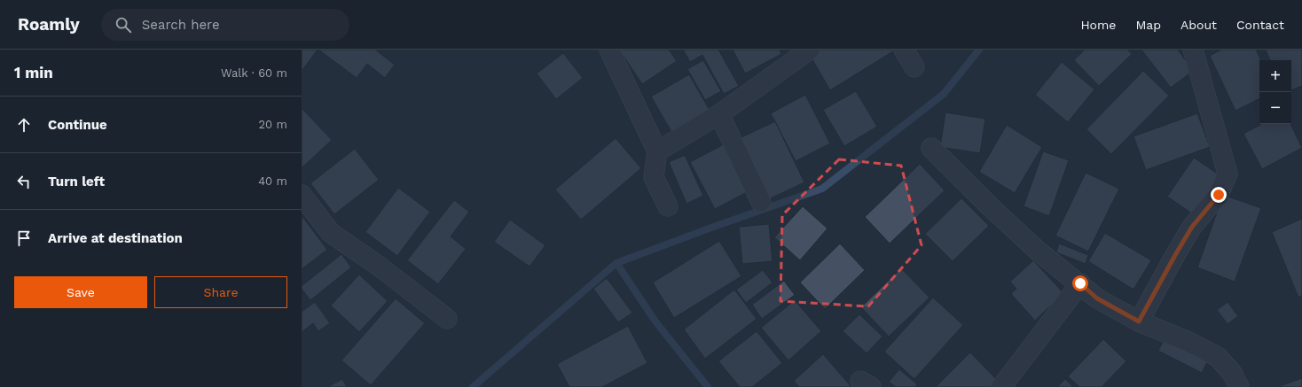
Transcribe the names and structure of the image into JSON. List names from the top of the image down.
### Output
{
  "page": {
    "header": "Roamly",
    "search": "Search here",
    "nav": [
      "Home",
      "Map",
      "About",
      "Contact"
    ],
    "heading": ["1 min", "Walk · 60 m"],
    "map_buttons": ["+", "−"],
    "list": [
      ["Continue", "20 m"],
      ["Turn left", "40 m"],
      "Arrive at destination"
    ],
    "buttons": ["Save", "Share"]
  }
}
